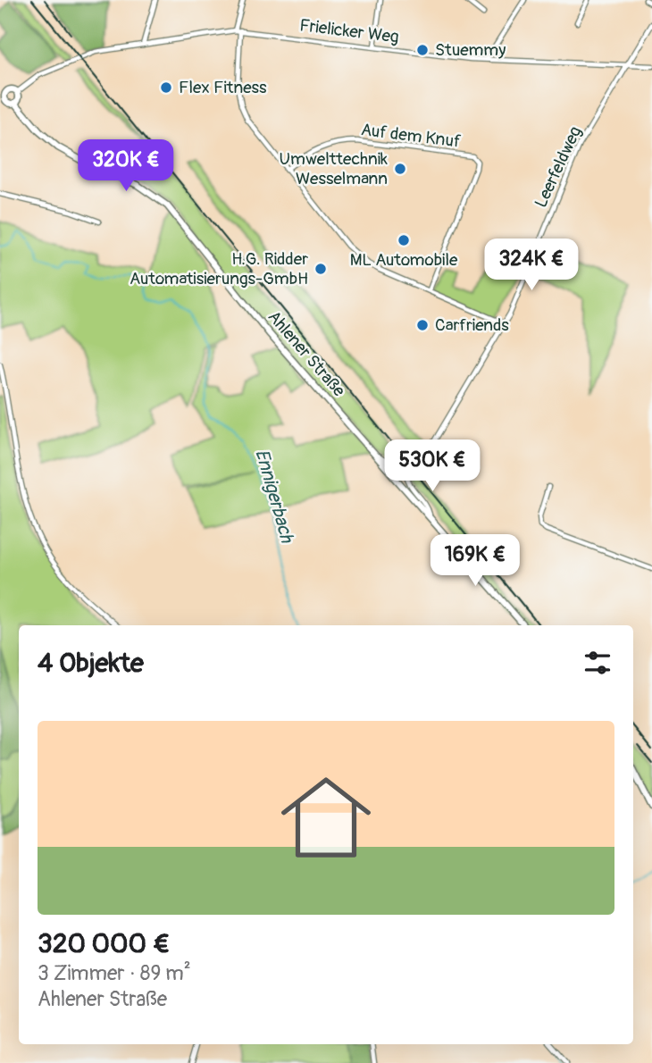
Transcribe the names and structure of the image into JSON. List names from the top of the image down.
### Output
{
  "streets": {
    "main road": ["Ahlener Straße"],
    "street": ["Frielicker Weg", "Auf dem Knuf", "Leerfeldweg"]
  },
  "crossings": [
    ["Frielicker Weg", "Leerfeldweg"],
    ["Frielicker Weg", "Ahlener Straße"]
  ],
  "water": ["Ennigerbach"],
  "places": [
    "Stuemmy",
    "Flex Fitness",
    "Umwelttechnik Wesselmann",
    "ML Automobile",
    "H.G. Ridder Automatisierungs-GmbH",
    "Carfriends"
  ],
  "page": {
    "price": [
      "320K €",
      "324K €",
      "530K €",
      "169K €"
    ],
    "heading": "4 Objekte",
    "list": [
      {
        "name": "320 000 €",
        "note": "3 Zimmer · 89 m² · Ahlener Straße"
      }
    ]
  }
}
